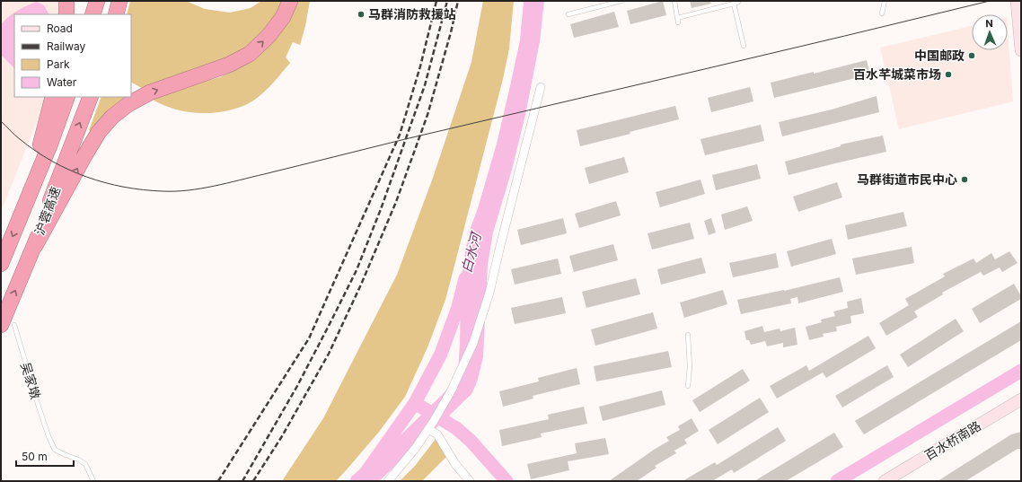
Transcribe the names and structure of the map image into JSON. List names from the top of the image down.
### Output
{
  "streets": {
    "highway": ["沪蓉高速"],
    "street": ["百水桥南路"],
    "lane": ["吴家墩"]
  },
  "crossings": [
    ["沪蓉高速", "吴家墩"]
  ],
  "water": ["白水河"],
  "places": [
    "马群消防救援站",
    "中国邮政",
    "百水芊城菜市场",
    "马群街道市民中心"
  ],
  "legend": [
    "Road",
    "Railway",
    "Park",
    "Water"
  ],
  "scale_bar": "50 m",
  "north": "top"
}
